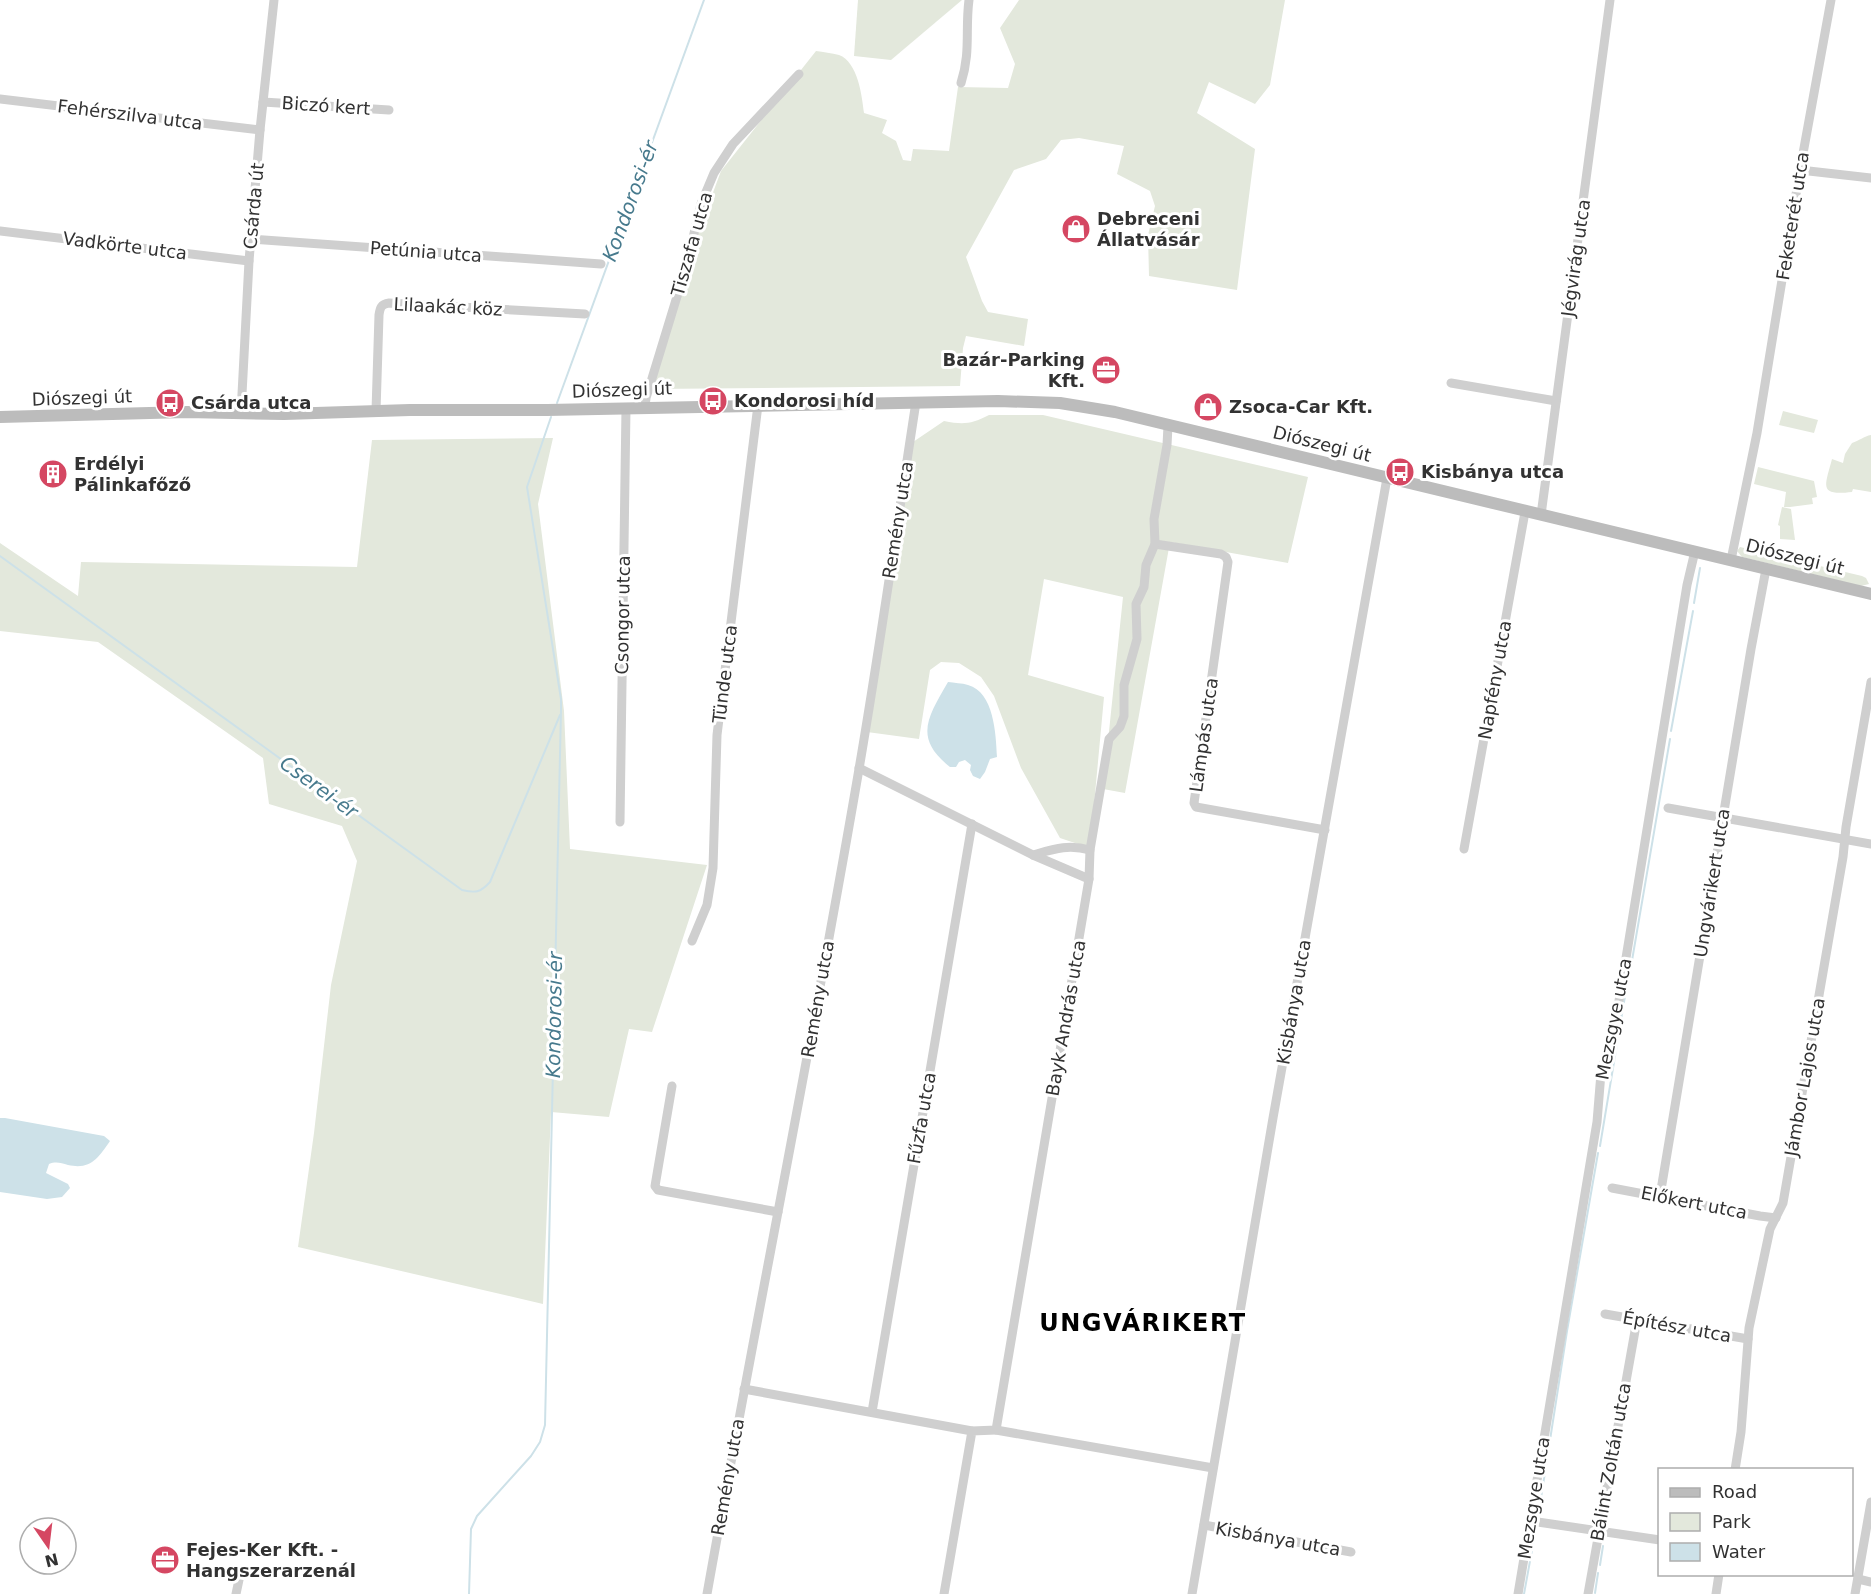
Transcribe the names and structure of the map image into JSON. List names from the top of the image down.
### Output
{
  "streets": {
    "main road": ["Diószegi út"],
    "street": [
      "Biczó kert",
      "Fehérszilva utca",
      "Csárda út",
      "Feketerét utca",
      "Tiszafa utca",
      "Vadkörte utca",
      "Petúnia utca",
      "Jégvirág utca",
      "Lilaakác köz",
      "Remény utca",
      "Csongor utca",
      "Tünde utca",
      "Napfény utca",
      "Lámpás utca",
      "Ungvárikert utca",
      "Kisbánya utca",
      "Bayk András utca",
      "Mezsgye utca",
      "Jámbor Lajos utca",
      "Fűzfa utca",
      "Előkert utca",
      "Építész utca",
      "Bálint Zoltán utca"
    ]
  },
  "crossings": [
    ["Biczó kert", "Csárda út"],
    ["Fehérszilva utca", "Csárda út"],
    ["Csárda út", "Vadkörte utca"],
    ["Csárda út", "Petúnia utca"],
    ["Csárda út", "Diószegi út"],
    ["Feketerét utca", "Diószegi út"],
    ["Tiszafa utca", "Diószegi út"],
    ["Jégvirág utca", "Diószegi út"],
    ["Lilaakác köz", "Diószegi út"],
    ["Diószegi út", "Remény utca"],
    ["Diószegi út", "Csongor utca"],
    ["Diószegi út", "Tünde utca"],
    ["Diószegi út", "Napfény utca"],
    ["Diószegi út", "Ungvárikert utca"],
    ["Diószegi út", "Kisbánya utca"],
    ["Diószegi út", "Bayk András utca"],
    ["Diószegi út", "Mezsgye utca"],
    ["Lámpás utca", "Kisbánya utca"],
    ["Lámpás utca", "Bayk András utca"],
    ["Ungvárikert utca", "Előkert utca"],
    ["Jámbor Lajos utca", "Előkert utca"],
    ["Jámbor Lajos utca", "Építész utca"]
  ],
  "districts": ["UNGVÁRIKERT"],
  "water": ["Kondorosi-ér", "Cserei-ér"],
  "places": {
    "shop": ["Debreceni Állatvásár", "Zsoca-Car Kft."],
    "office": ["Bazár-Parking Kft.", "Fejes-Ker Kft. - Hangszerarzenál"],
    "bus stop": ["Kondorosi híd", "Csárda utca", "Kisbánya utca"],
    "building": ["Erdélyi Pálinkafőző"]
  },
  "legend": ["Road", "Park", "Water"],
  "north": "bottom"
}
